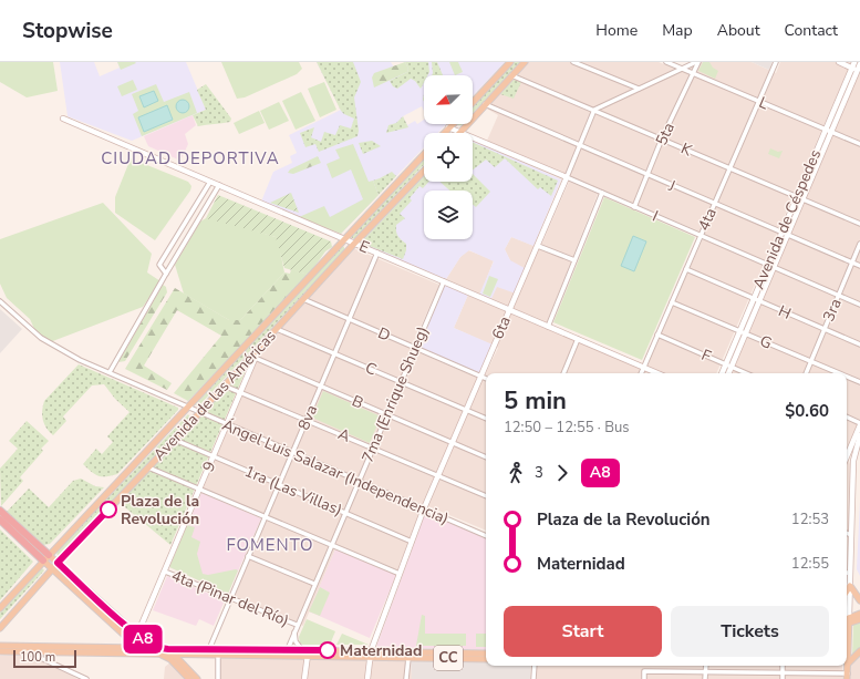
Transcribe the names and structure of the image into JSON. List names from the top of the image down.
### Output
{
  "streets": {
    "main road": ["Avenida de las Américas", "CC"],
    "street": [
      "L",
      "5ta",
      "K",
      "J",
      "I",
      "4ta",
      "Avenida de Céspedes",
      "E",
      "3ra",
      "H",
      "6ta",
      "D",
      "G",
      "F",
      "C",
      "7ma (Enrique Shueg)",
      "B",
      "8va",
      "A",
      "9",
      "Ángel Luis Salazar (Independencia)",
      "1ra (Las Villas)",
      "4ta (Pinar del Río)"
    ]
  },
  "crossings": [
    ["L", "5ta"],
    ["L", "4ta"],
    ["L", "Avenida de Céspedes"],
    ["5ta", "K"],
    ["5ta", "J"],
    ["5ta", "I"],
    ["K", "4ta"],
    ["K", "Avenida de Céspedes"],
    ["K", "6ta"],
    ["J", "4ta"],
    ["J", "Avenida de Céspedes"],
    ["J", "3ra"],
    ["J", "6ta"],
    ["I", "4ta"],
    ["I", "Avenida de Céspedes"],
    ["I", "3ra"],
    ["I", "6ta"],
    ["4ta", "E"],
    ["4ta", "H"],
    ["4ta", "G"],
    ["4ta", "F"],
    ["Avenida de Céspedes", "H"],
    ["Avenida de Céspedes", "G"],
    ["Avenida de Céspedes", "F"],
    ["E", "6ta"],
    ["E", "7ma (Enrique Shueg)"],
    ["E", "Avenida de las Américas"],
    ["E", "8va"],
    ["3ra", "H"],
    ["3ra", "G"],
    ["6ta", "D"],
    ["6ta", "C"],
    ["6ta", "B"],
    ["6ta", "A"],
    ["6ta", "Ángel Luis Salazar (Independencia)"],
    ["6ta", "1ra (Las Villas)"],
    ["6ta", "CC"],
    ["D", "7ma (Enrique Shueg)"],
    ["D", "Avenida de las Américas"],
    ["D", "8va"],
    ["C", "7ma (Enrique Shueg)"],
    ["C", "Avenida de las Américas"],
    ["C", "8va"],
    ["7ma (Enrique Shueg)", "B"],
    ["7ma (Enrique Shueg)", "A"],
    ["7ma (Enrique Shueg)", "Ángel Luis Salazar (Independencia)"],
    ["7ma (Enrique Shueg)", "1ra (Las Villas)"],
    ["7ma (Enrique Shueg)", "4ta (Pinar del Río)"],
    ["7ma (Enrique Shueg)", "CC"],
    ["Avenida de las Américas", "B"],
    ["Avenida de las Américas", "A"],
    ["Avenida de las Américas", "9"],
    ["Avenida de las Américas", "Ángel Luis Salazar (Independencia)"],
    ["Avenida de las Américas", "1ra (Las Villas)"],
    ["B", "8va"],
    ["B", "9"],
    ["8va", "A"],
    ["8va", "Ángel Luis Salazar (Independencia)"],
    ["8va", "1ra (Las Villas)"],
    ["8va", "4ta (Pinar del Río)"],
    ["8va", "CC"],
    ["A", "9"],
    ["9", "Ángel Luis Salazar (Independencia)"],
    ["9", "1ra (Las Villas)"],
    ["9", "4ta (Pinar del Río)"]
  ],
  "districts": ["CIUDAD DEPORTIVA", "FOMENTO"],
  "places": ["Plaza de la Revolución", "Maternidad"],
  "lines": ["bus line A8"],
  "scale_bar": "100 m",
  "north": "bottom left",
  "page": {
    "header": "Stopwise",
    "nav": [
      "Home",
      "Map",
      "About",
      "Contact"
    ],
    "on_map": "A8",
    "heading": ["5 min", "12:50 – 12:55 · Bus", "$0.60"],
    "legs": ["3", "A8"],
    "list": [
      {
        "name": "Plaza de la Revolución",
        "value": "12:53"
      },
      {
        "name": "Maternidad",
        "value": "12:55"
      }
    ],
    "buttons": ["Start", "Tickets"],
    "scale": "100 m"
  }
}
